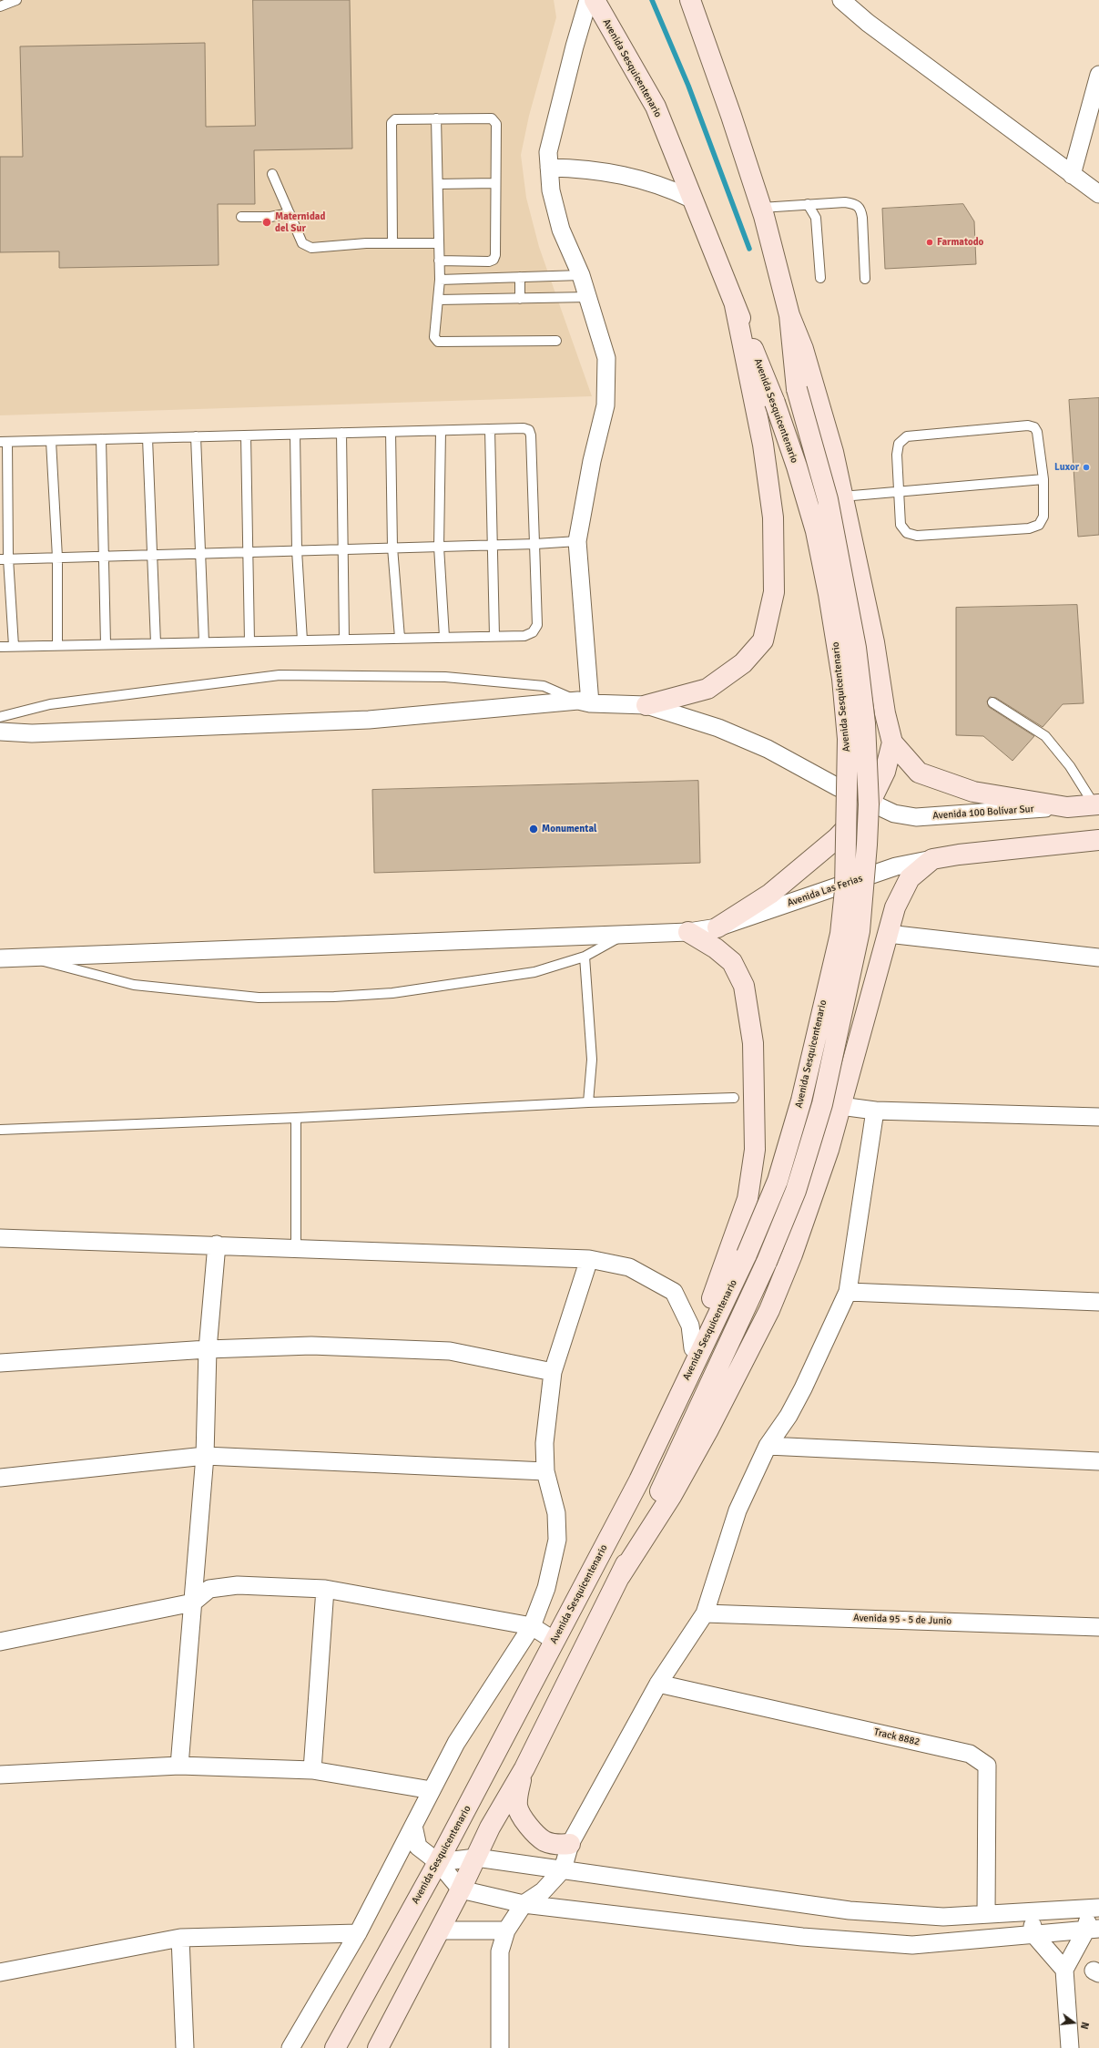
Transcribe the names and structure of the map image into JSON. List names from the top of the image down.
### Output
{
  "streets": {
    "main road": ["Avenida Sesquicentenario", "Avenida 100 Bolívar Sur"],
    "street": ["Avenida Las Ferias", "Avenida 95 - 5 de Junio", "Track 8882"]
  },
  "places": [
    "Maternidad del Sur",
    "Farmatodo",
    "Luxor",
    "Monumental"
  ],
  "north": "right"
}
